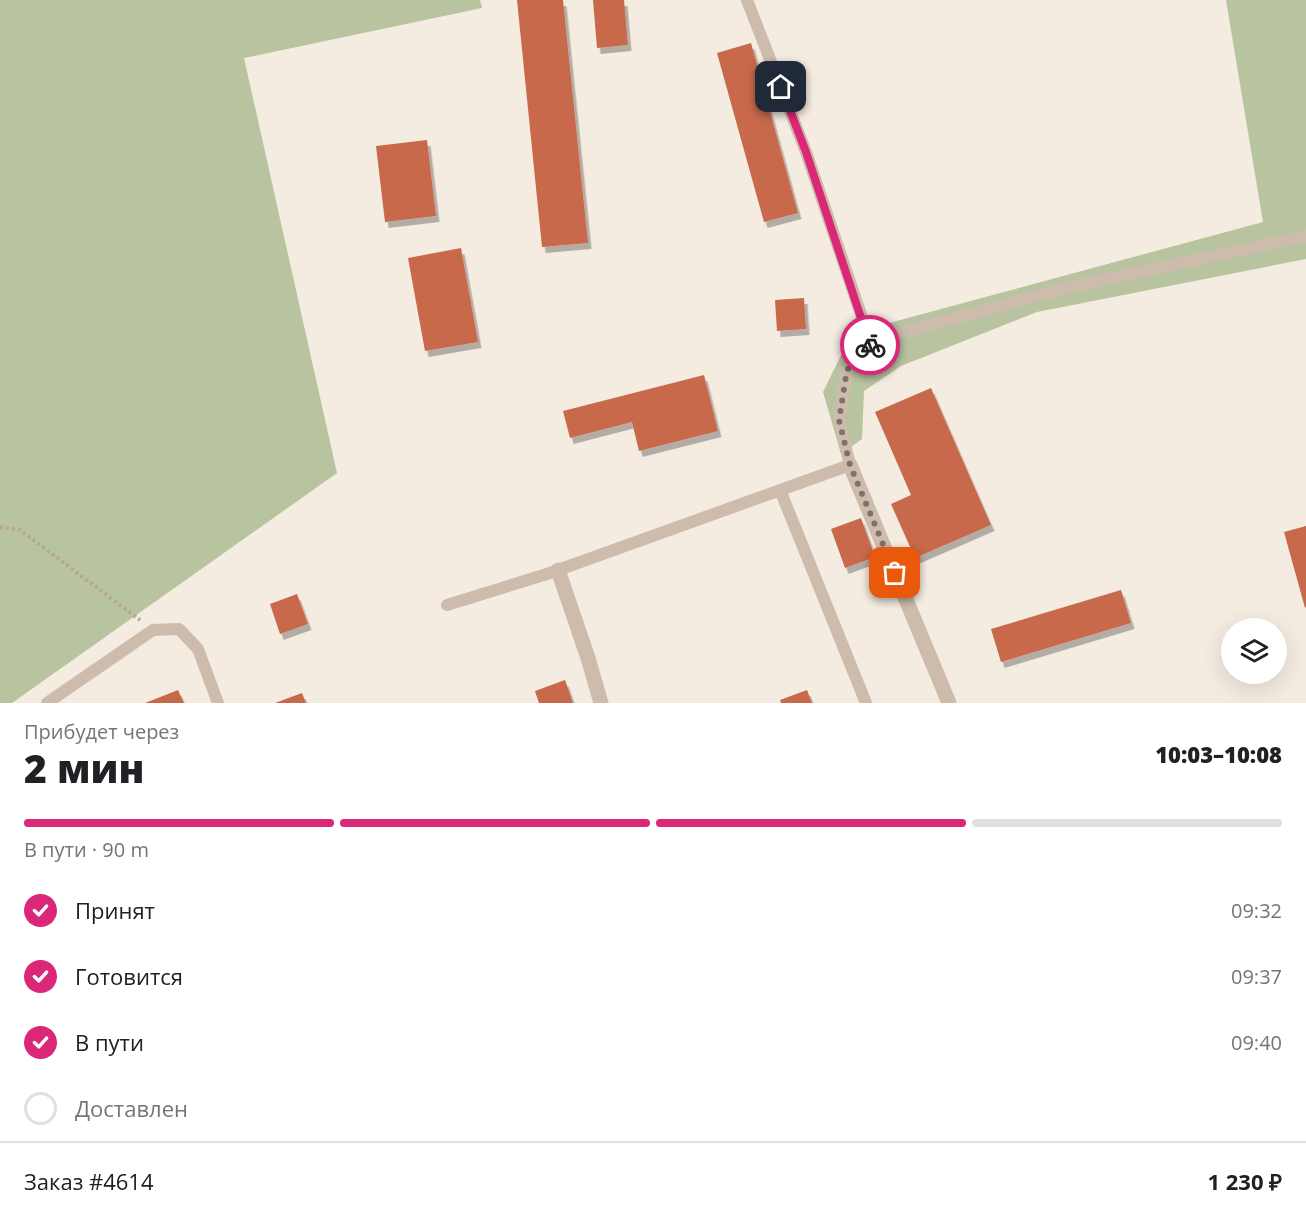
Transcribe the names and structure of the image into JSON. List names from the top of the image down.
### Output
{
  "page": {
    "heading": ["2 мин", "Прибудет через", "10:03–10:08"],
    "panel": ["Заказ #4614", "1 230 ₽"],
    "bar": "В пути · 90 m",
    "list": [
      ["Принят", "09:32"],
      ["Готовится", "09:37"],
      ["В пути", "09:40"],
      "Доставлен"
    ]
  }
}
